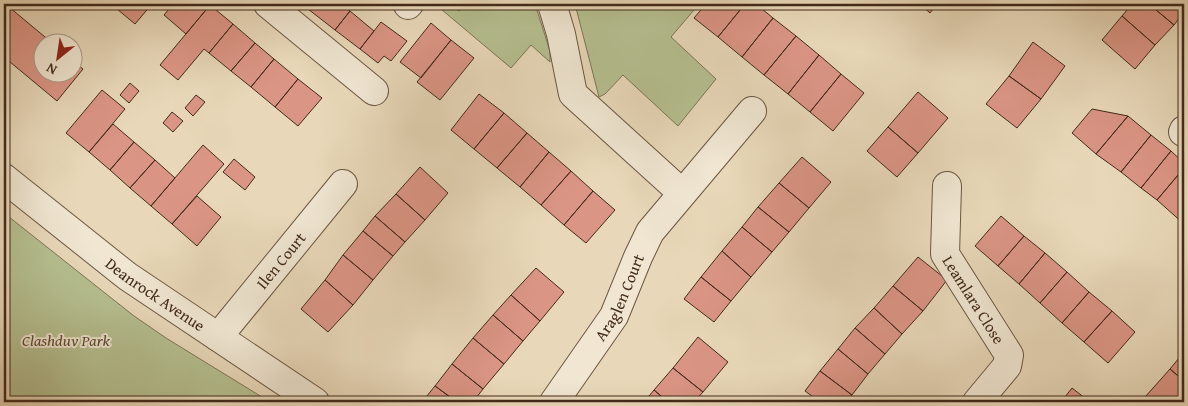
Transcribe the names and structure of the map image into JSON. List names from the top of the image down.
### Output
{
  "streets": {
    "street": [
      "Ilen Court",
      "Deanrock Avenue",
      "Araglen Court",
      "Leamlara Close"
    ]
  },
  "crossings": [
    ["Ilen Court", "Deanrock Avenue"]
  ],
  "parks": ["Clashduv Park"],
  "north": "bottom left"
}
